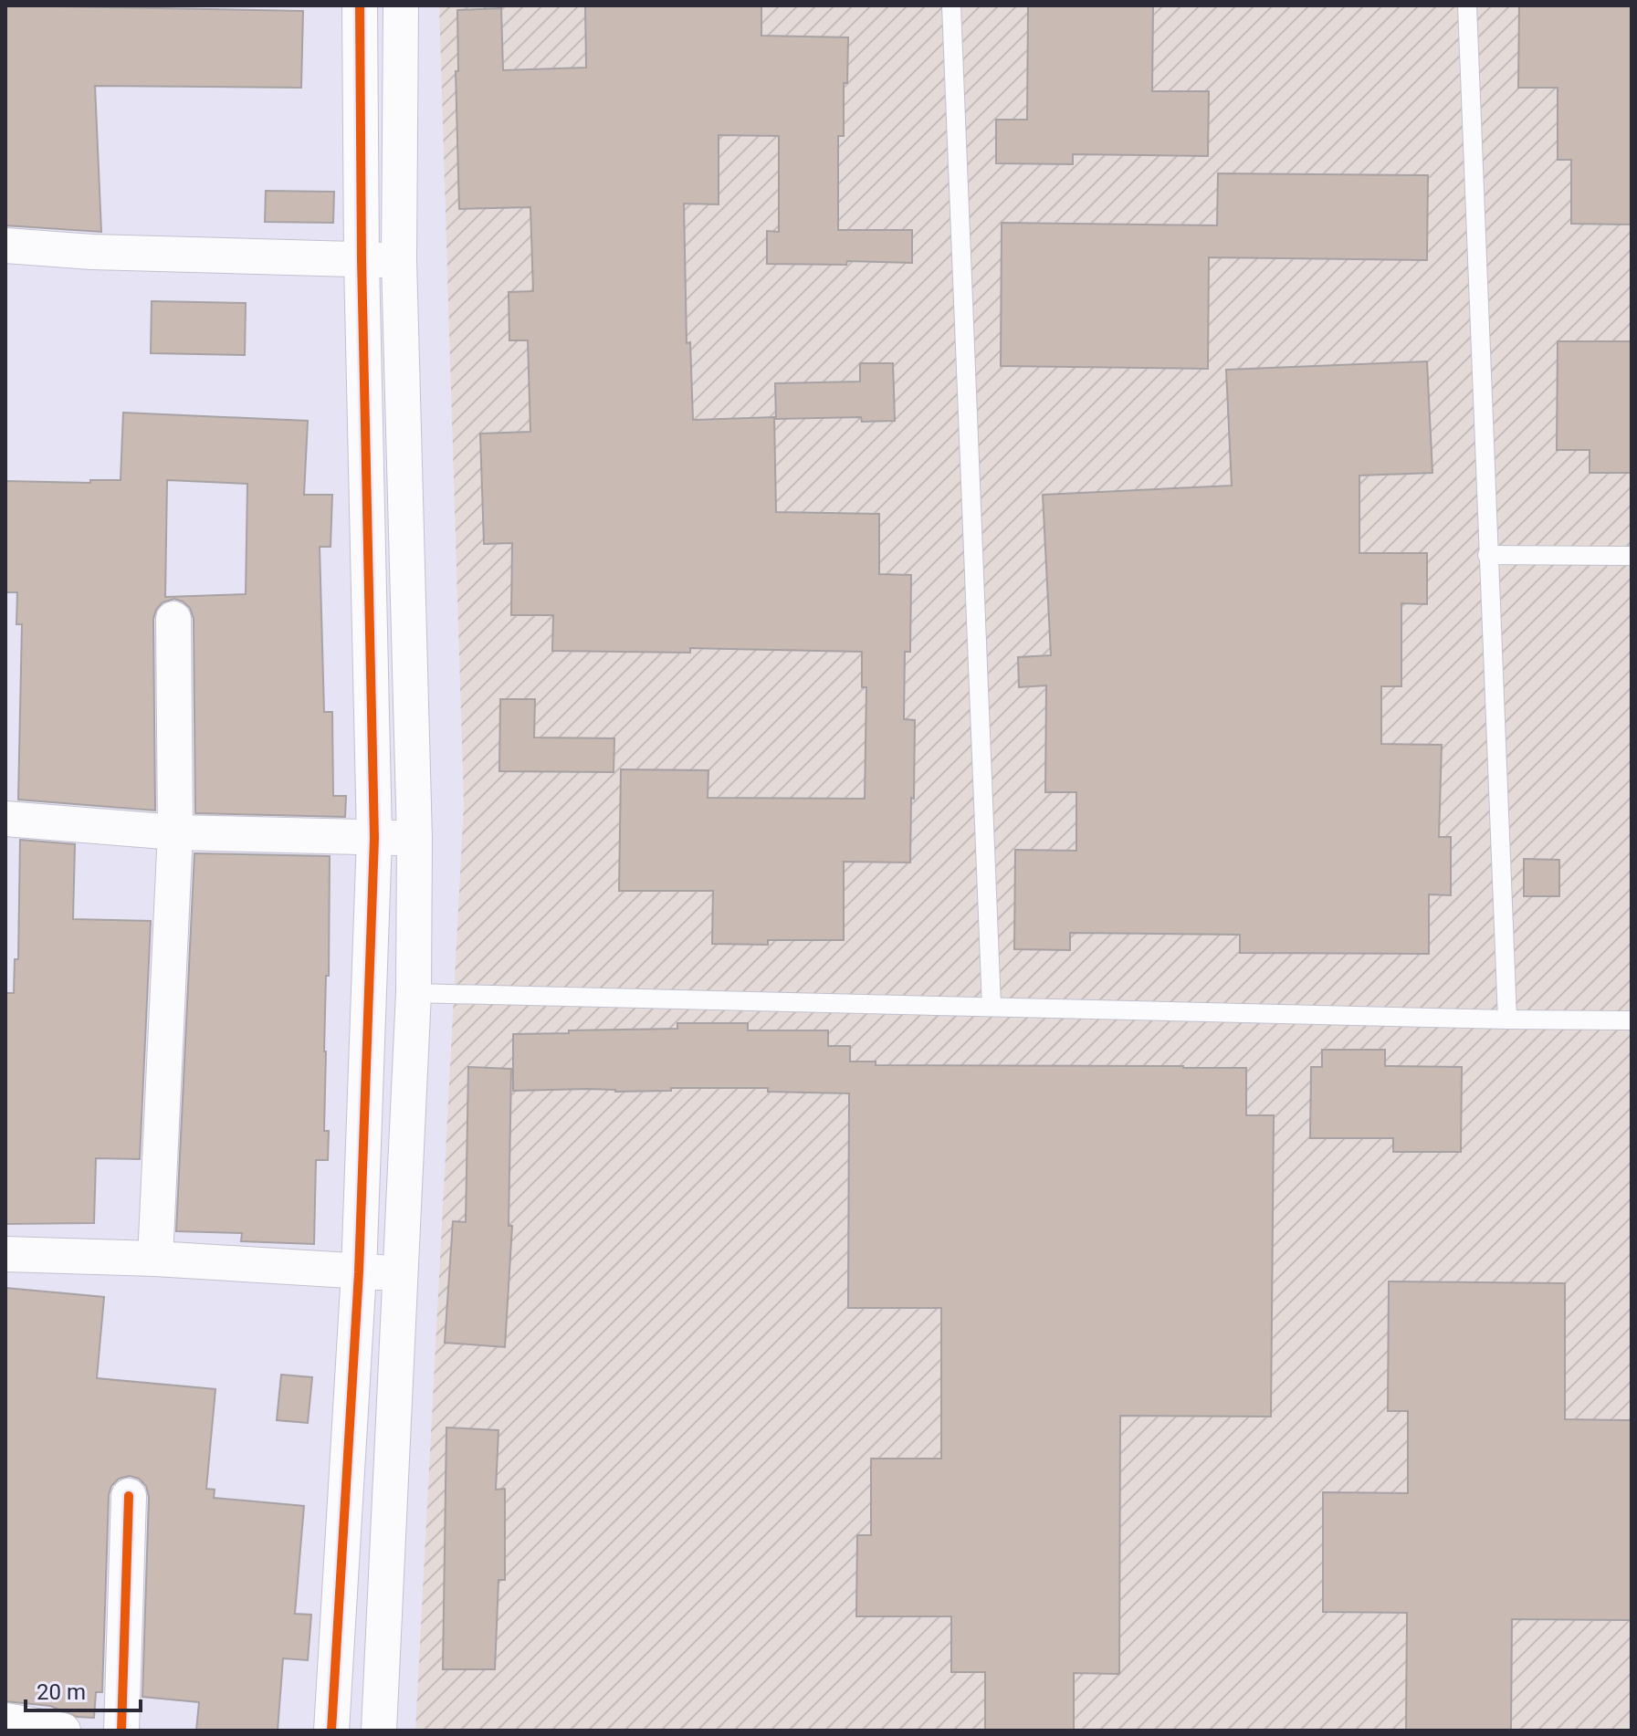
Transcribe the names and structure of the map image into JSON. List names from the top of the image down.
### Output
{
  "scale_bar": "20 m"
}
